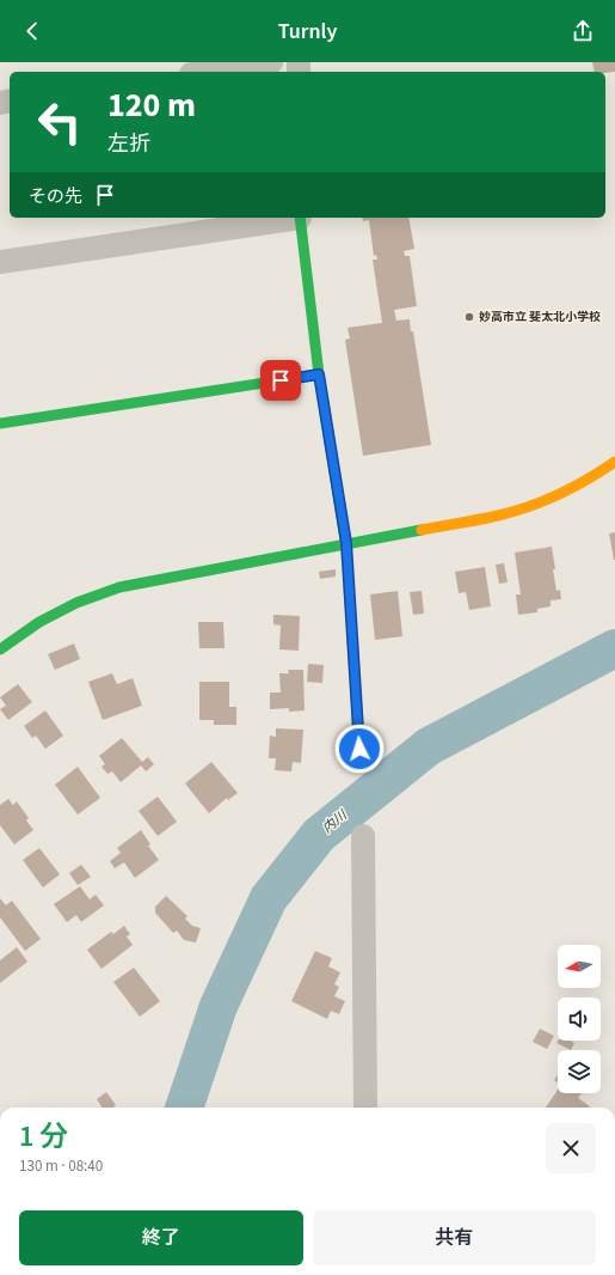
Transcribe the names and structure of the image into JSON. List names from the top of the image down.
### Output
{
  "water": ["内川"],
  "places": ["妙高市立 斐太北小学校"],
  "north": "left",
  "page": {
    "header": "Turnly",
    "turn": ["120 m", "左折"],
    "then": "その先",
    "heading": ["1 分", "130 m · 08:40"],
    "buttons": ["終了", "共有"]
  }
}
